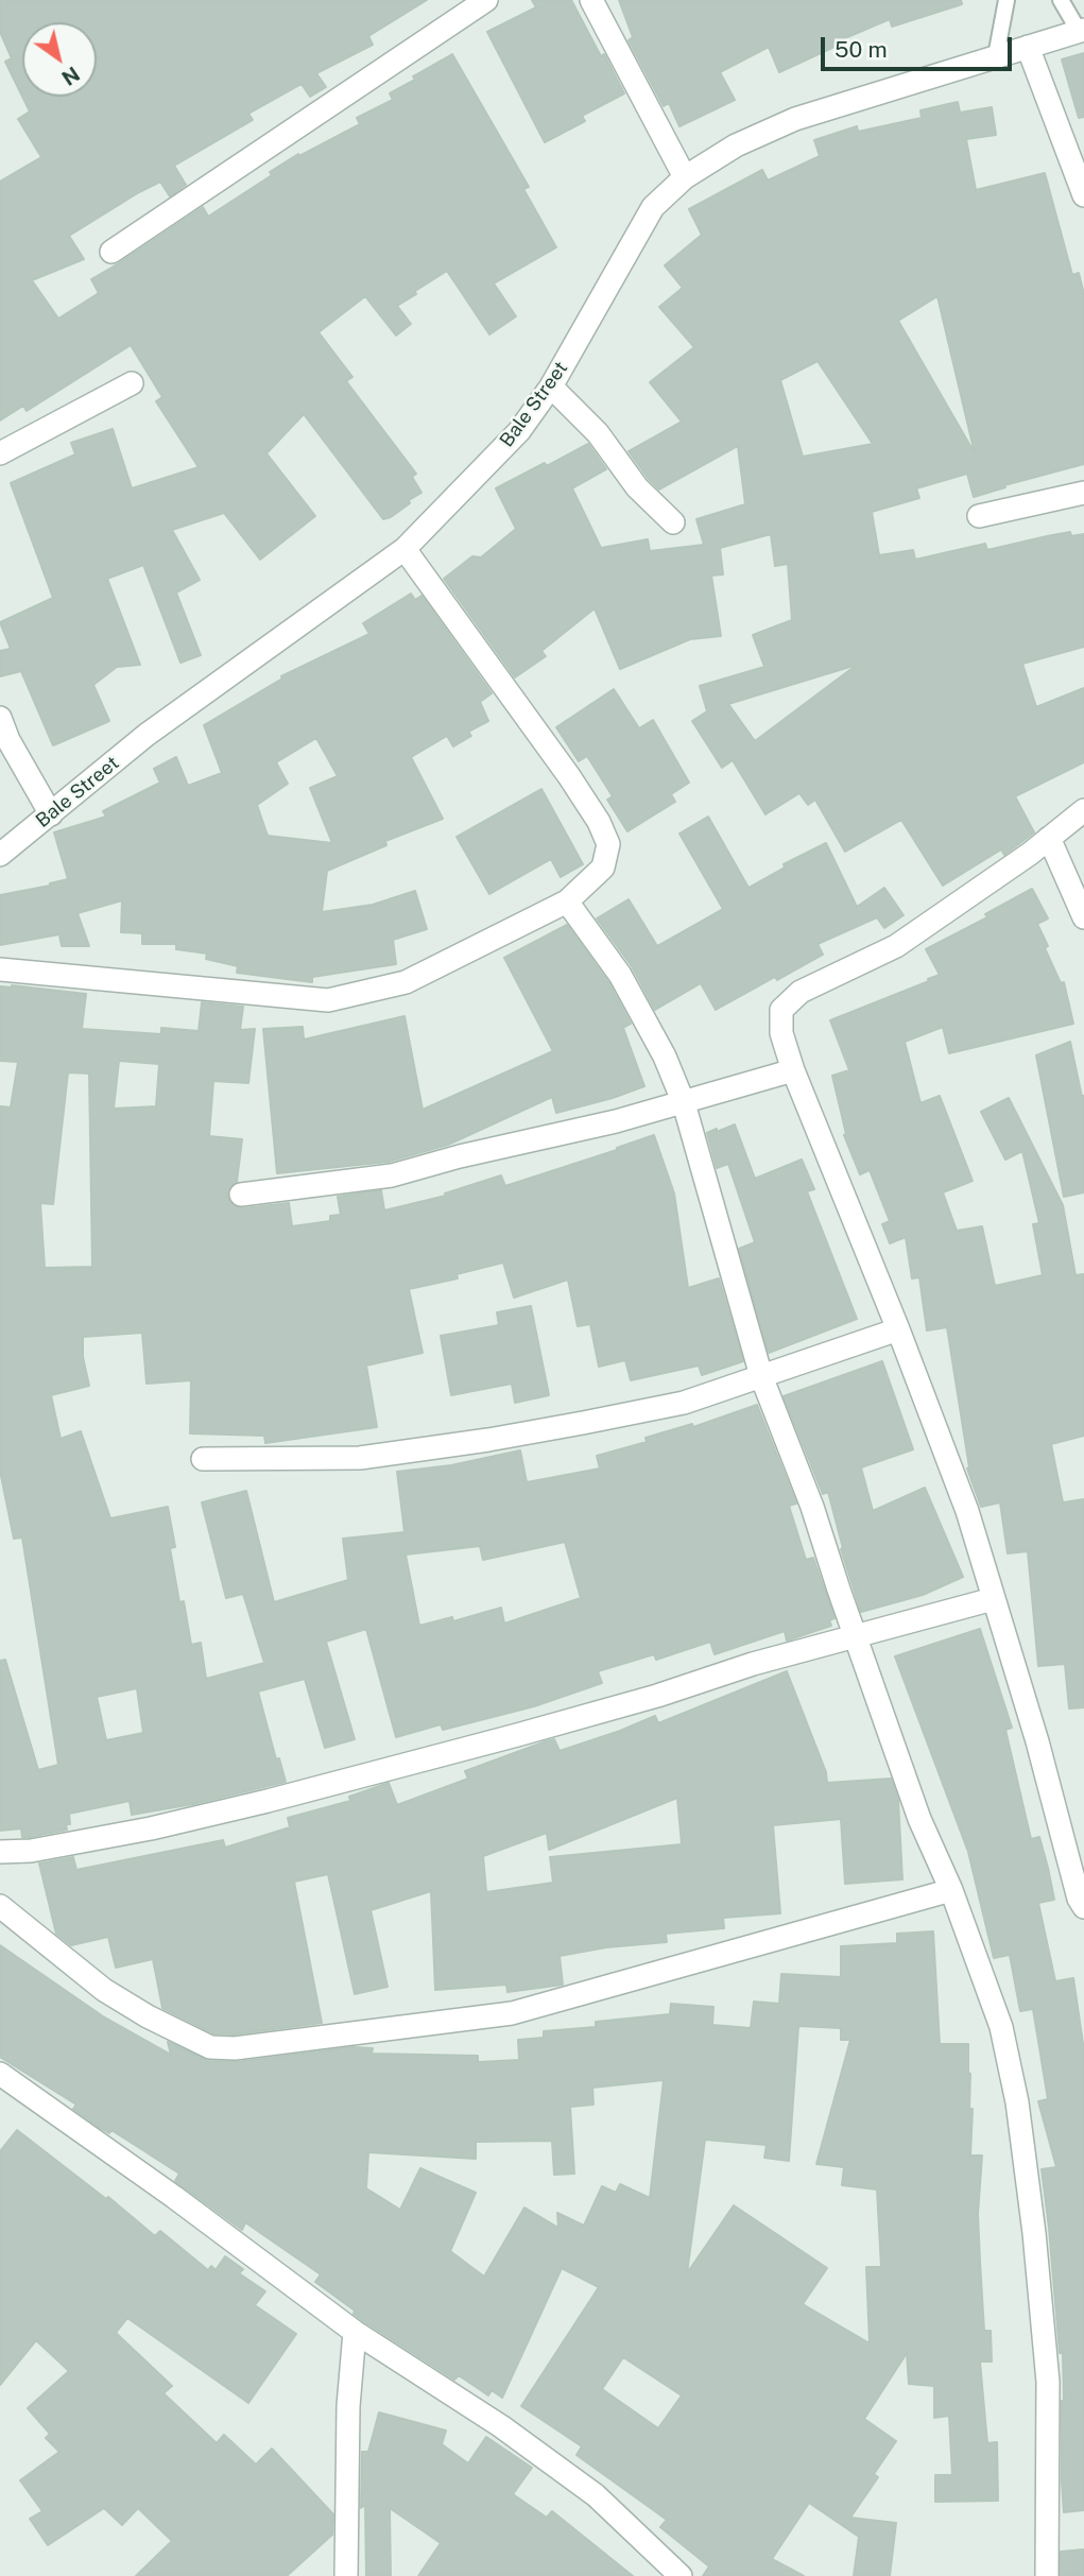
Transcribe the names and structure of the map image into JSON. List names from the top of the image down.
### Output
{
  "streets": {
    "street": ["Bale Street"]
  },
  "scale_bar": "50 m",
  "north": "bottom right"
}
